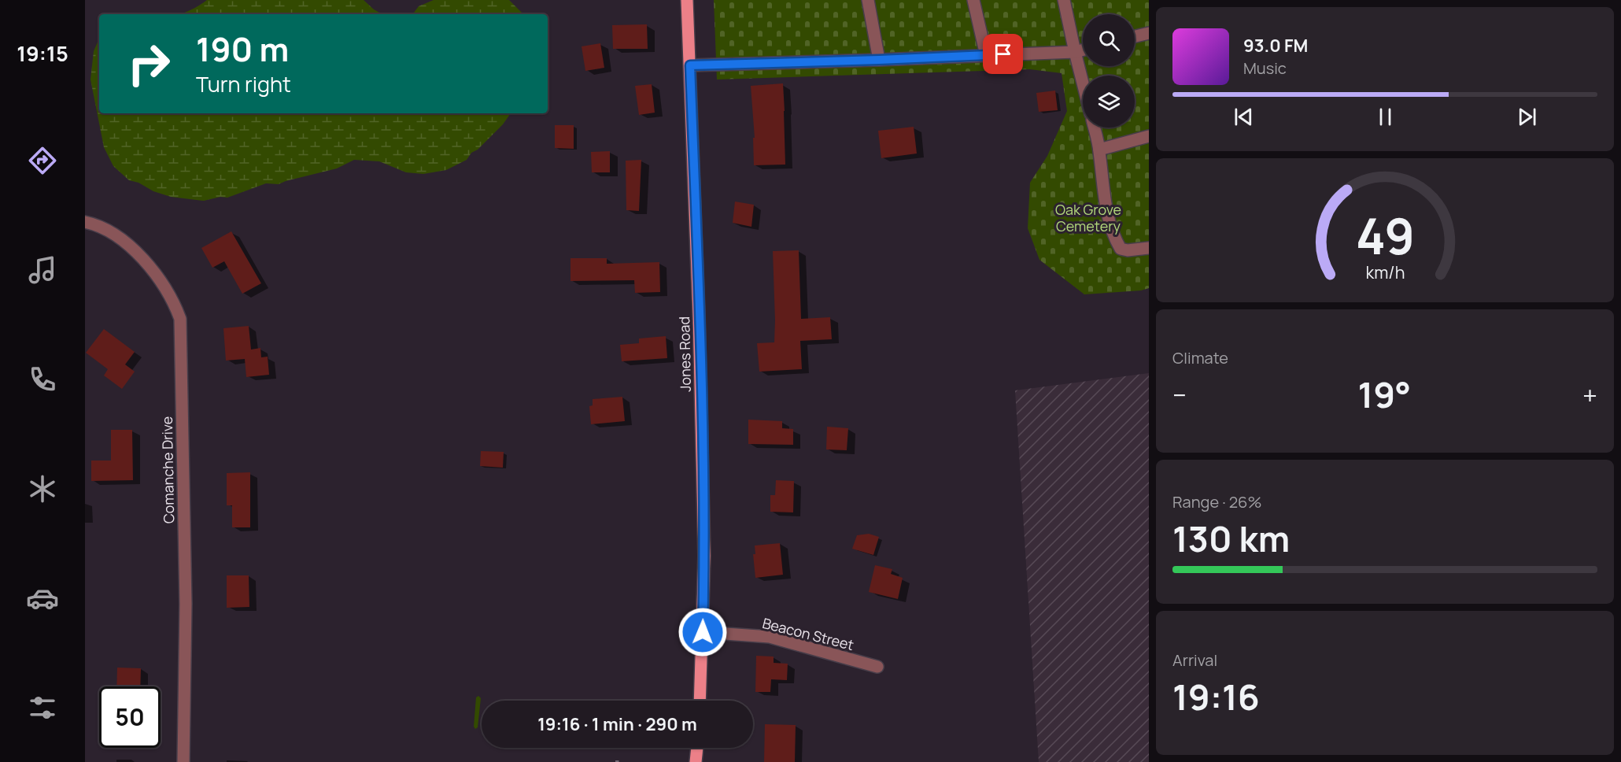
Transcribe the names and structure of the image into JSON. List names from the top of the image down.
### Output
{
  "streets": {
    "main road": ["Jones Road"],
    "street": ["Comanche Drive", "Beacon Street"]
  },
  "crossings": [
    ["Jones Road", "Beacon Street"]
  ],
  "parks": ["Oak Grove Cemetery"],
  "page": {
    "tabs": "19:15",
    "turn": ["190 m", "Turn right"],
    "song": ["93.0 FM", "Music"],
    "tile": [
      "Climate",
      ["Range · 26%", "130 km"],
      ["Arrival", "19:16"]
    ],
    "heat": ["−", "19°", "+"],
    "limit": "50",
    "trip": "19:16 · 1 min · 290 m",
    "gauge": ["49", "km/h"]
  }
}
